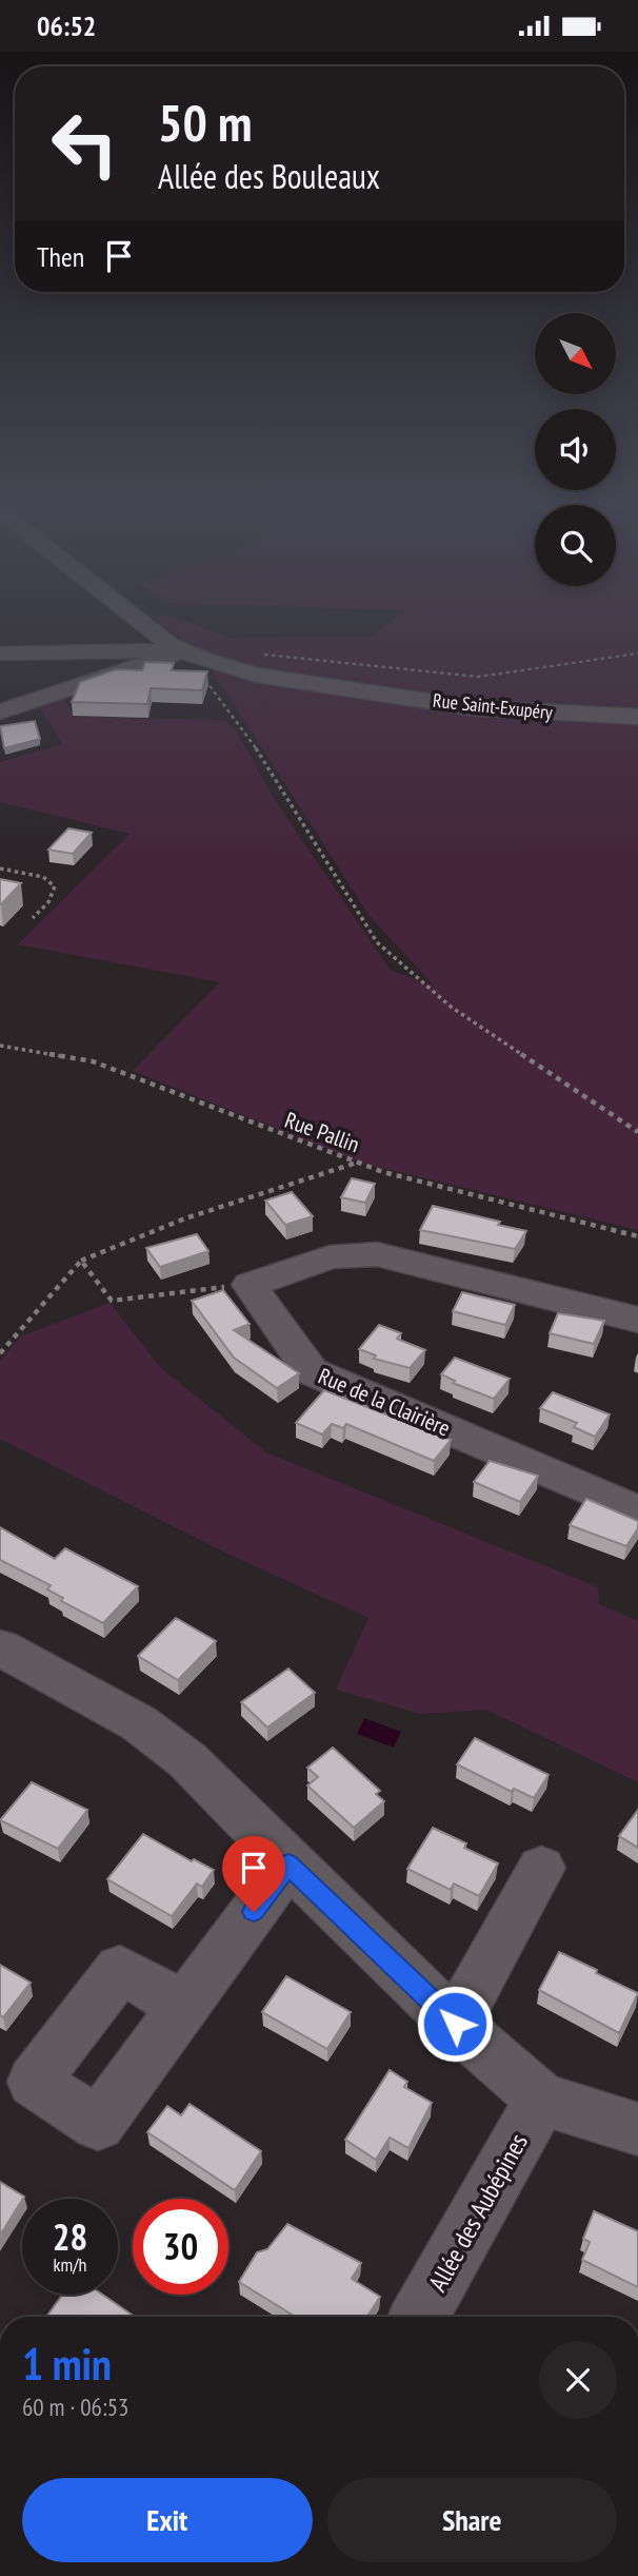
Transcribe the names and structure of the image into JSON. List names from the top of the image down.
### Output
{
  "streets": {
    "street": ["Rue Saint-Exupéry", "Rue de la Clairière", "Allée des Aubépines"],
    "path": ["Rue Pallin"]
  },
  "north": "bottom right",
  "page": {
    "status": "06:52",
    "turn": ["50 m", "Allée des Bouleaux"],
    "then": "Then",
    "speed": "28 km/h",
    "limit": "30",
    "heading": ["1 min", "60 m · 06:53"],
    "buttons": ["Exit", "Share"]
  }
}
